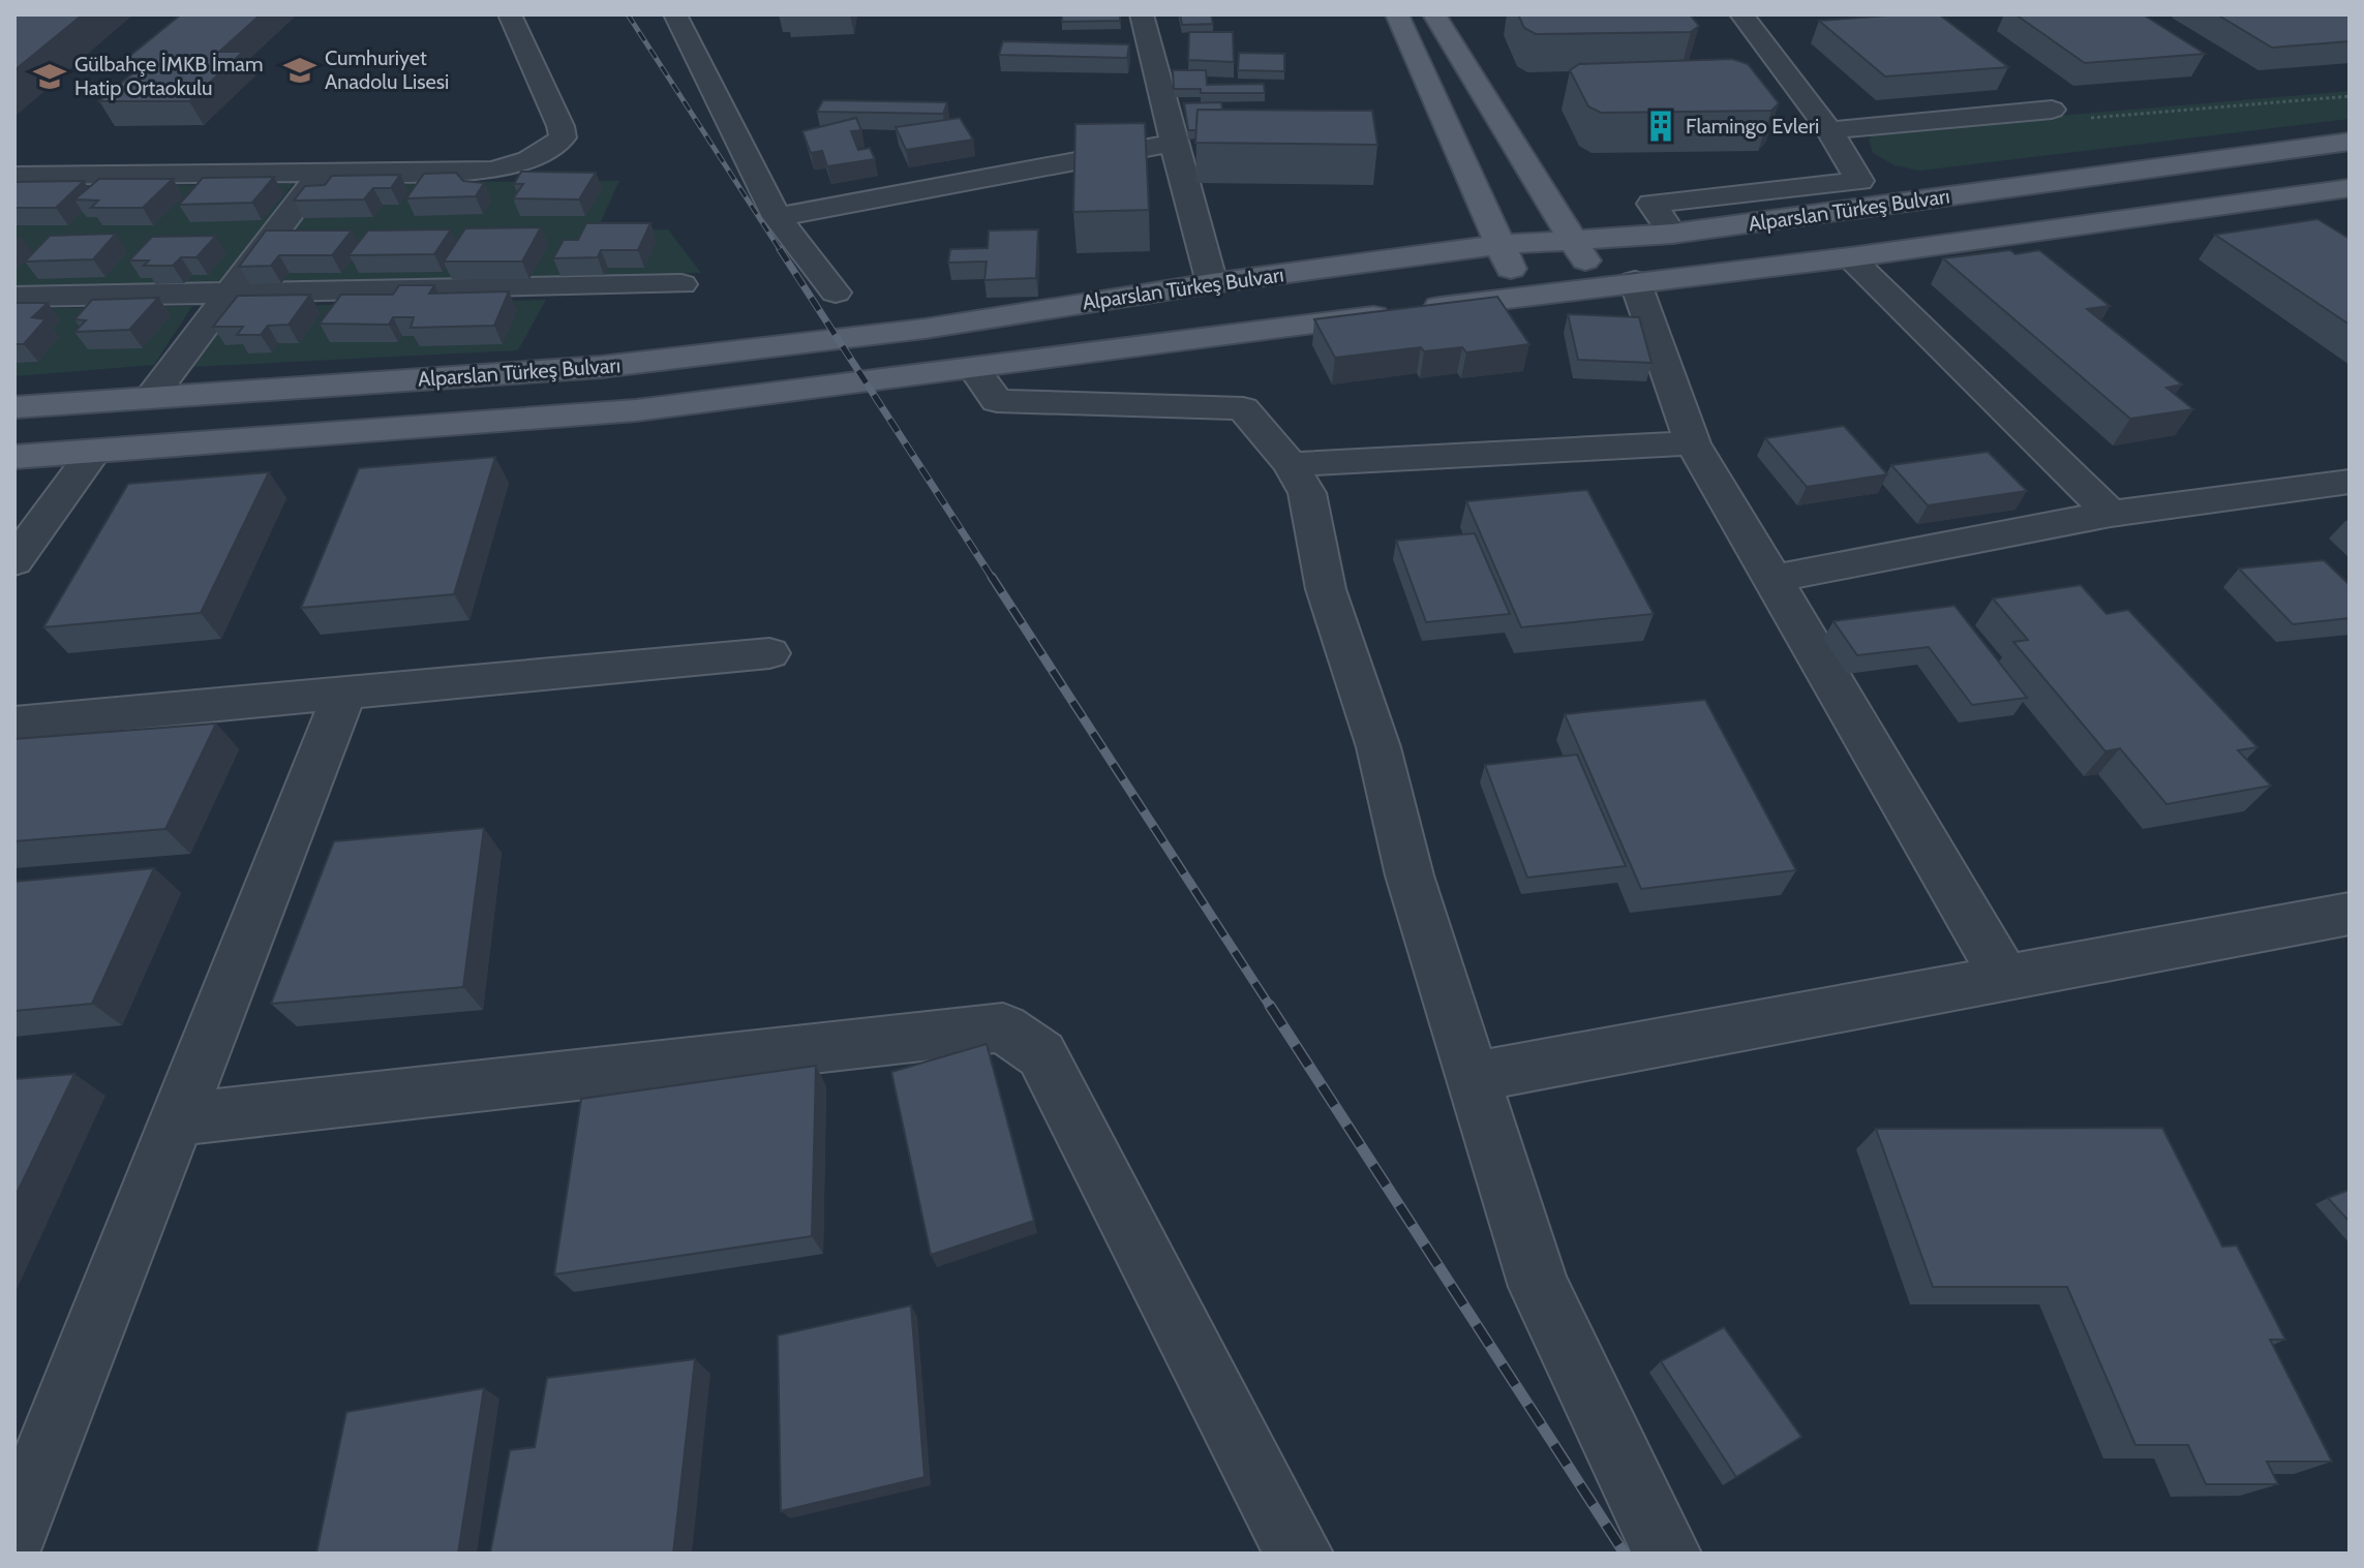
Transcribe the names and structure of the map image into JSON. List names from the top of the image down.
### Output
{
  "streets": {
    "main road": ["Alparslan Türkeş Bulvarı"]
  },
  "places": {
    "school or university": ["Cumhuriyet Anadolu Lisesi", "Gülbahçe İMKB İmam Hatip Ortaokulu"],
    "building": ["Flamingo Evleri"]
  }
}
